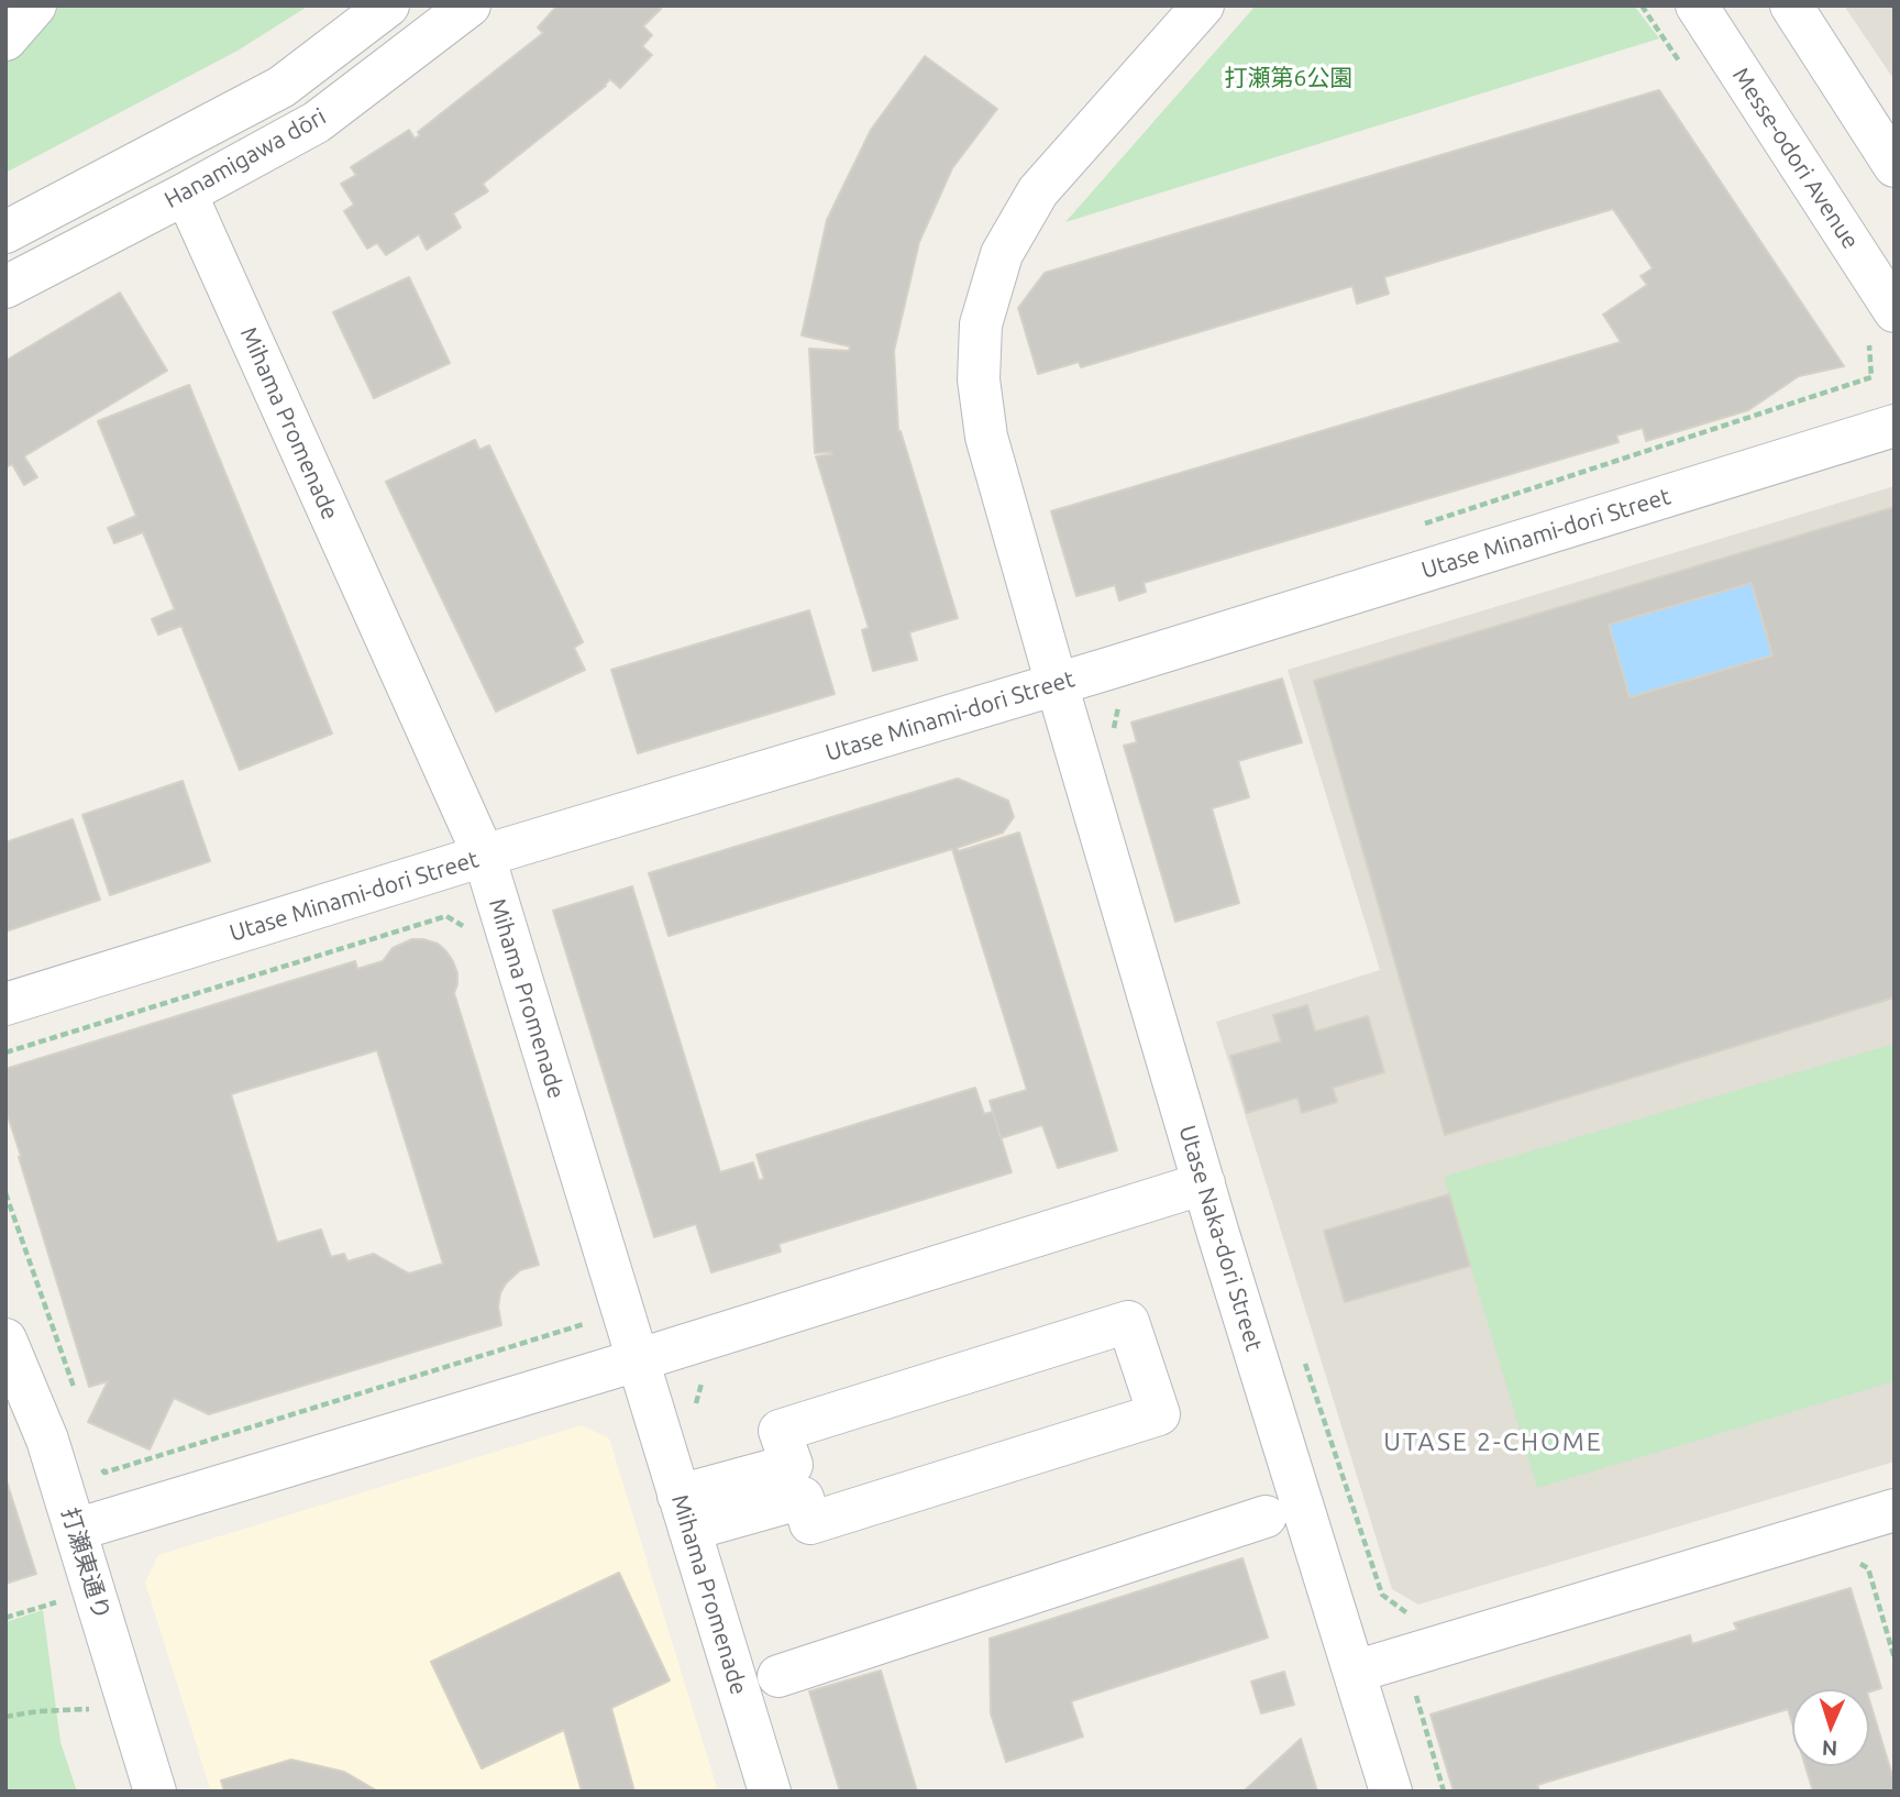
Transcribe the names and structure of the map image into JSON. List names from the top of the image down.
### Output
{
  "streets": {
    "street": [
      "Hanamigawa dōri",
      "Messe-odori Avenue",
      "Mihama Promenade",
      "Utase Minami-dori Street",
      "Utase Naka-dori Street",
      "打瀬東通り"
    ]
  },
  "crossings": [
    ["Hanamigawa dōri", "Mihama Promenade"],
    ["Mihama Promenade", "Utase Minami-dori Street"],
    ["Utase Minami-dori Street", "Utase Naka-dori Street"]
  ],
  "districts": ["UTASE 2-CHOME"],
  "parks": ["打瀬第6公園"],
  "north": "bottom"
}
